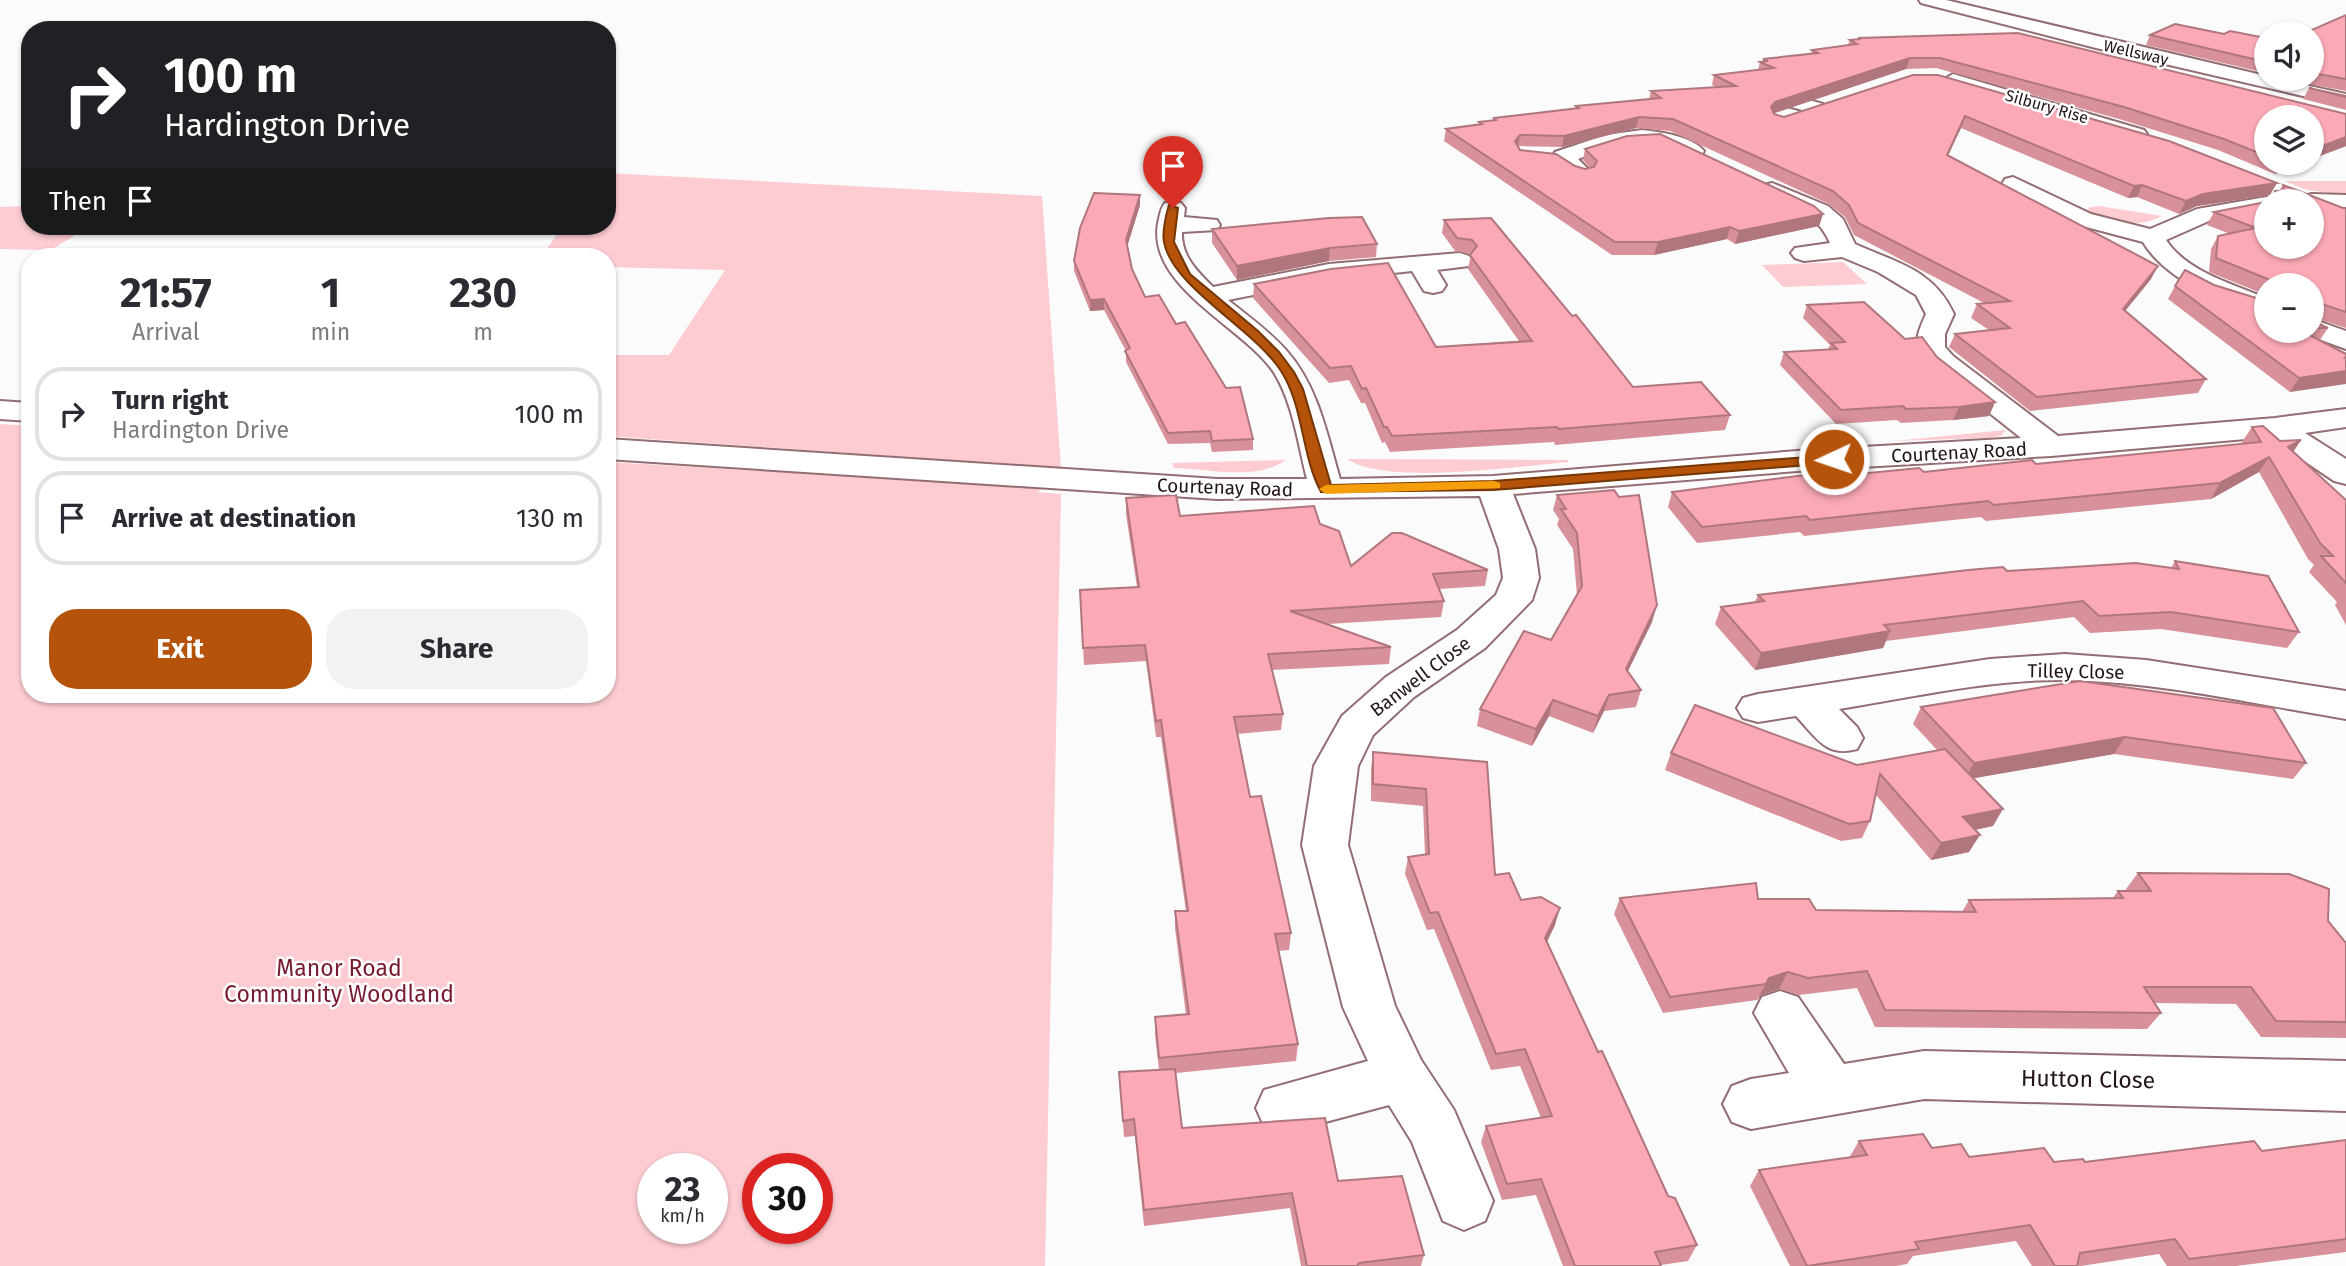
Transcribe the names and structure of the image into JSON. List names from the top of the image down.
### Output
{
  "streets": {
    "street": [
      "Wellsway",
      "Silbury Rise",
      "Courtenay Road",
      "Tilley Close",
      "Banwell Close",
      "Hutton Close"
    ]
  },
  "crossings": [
    ["Courtenay Road", "Banwell Close"]
  ],
  "parks": ["Manor Road Community Woodland"],
  "page": {
    "map_buttons": ["+", "−"],
    "turn": ["100 m", "Hardington Drive"],
    "then": "Then",
    "eta": [
      "21:57",
      "Arrival",
      "1",
      "min",
      "230",
      "m"
    ],
    "list": [
      {
        "name": "Turn right",
        "note": "Hardington Drive",
        "value": "100 m"
      },
      {
        "name": "Arrive at destination",
        "value": "130 m"
      }
    ],
    "buttons": ["Exit", "Share"],
    "speed": "23 km/h",
    "limit": "30"
  }
}
